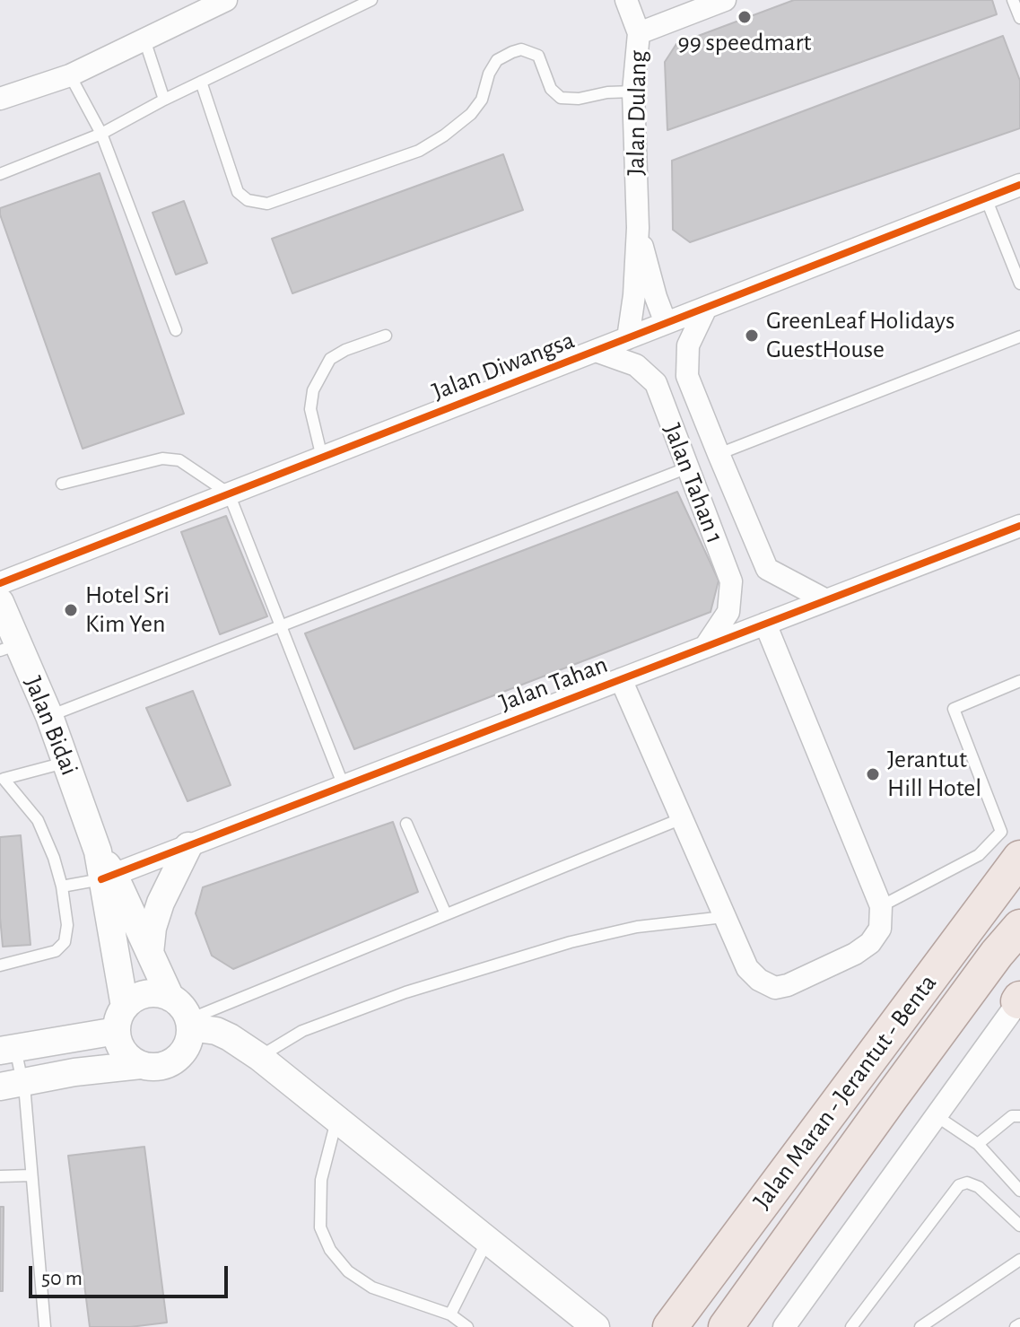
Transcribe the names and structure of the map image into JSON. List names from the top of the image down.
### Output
{
  "streets": {
    "main road": ["Jalan Maran - Jerantut - Benta"],
    "street": [
      "Jalan Dulang",
      "Jalan Diwangsa",
      "Jalan Tahan 1",
      "Jalan Tahan",
      "Jalan Bidai"
    ]
  },
  "crossings": [
    ["Jalan Dulang", "Jalan Diwangsa"],
    ["Jalan Diwangsa", "Jalan Tahan 1"],
    ["Jalan Tahan 1", "Jalan Tahan"],
    ["Jalan Tahan", "Jalan Bidai"]
  ],
  "places": [
    "99 speedmart",
    "GreenLeaf Holidays GuestHouse",
    "Hotel Sri Kim Yen",
    "Jerantut Hill Hotel"
  ],
  "scale_bar": "50 m"
}
